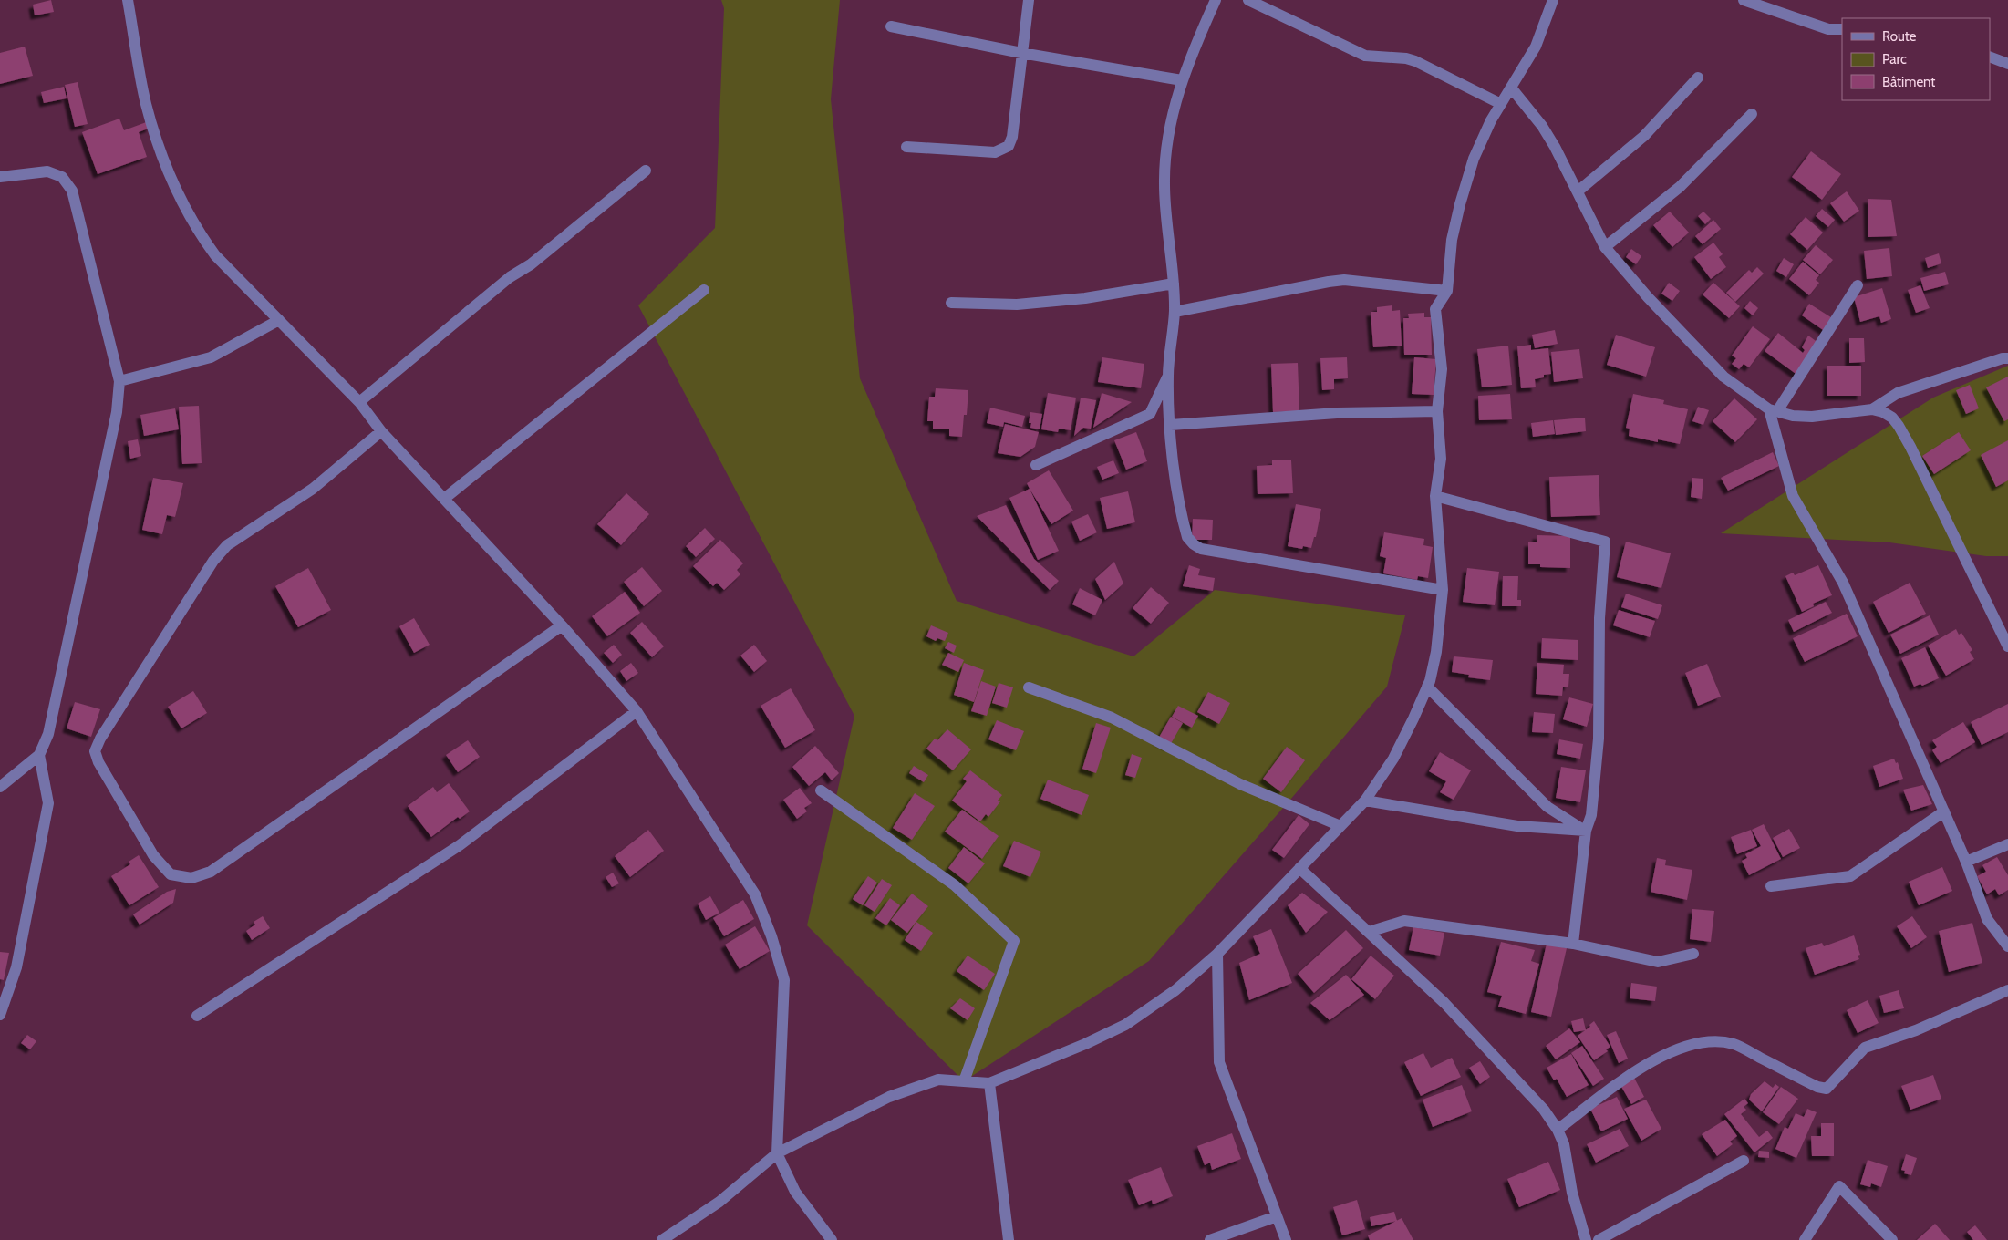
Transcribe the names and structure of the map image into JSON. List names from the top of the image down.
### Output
{
  "legend": ["Route", "Parc", "Bâtiment"]
}
